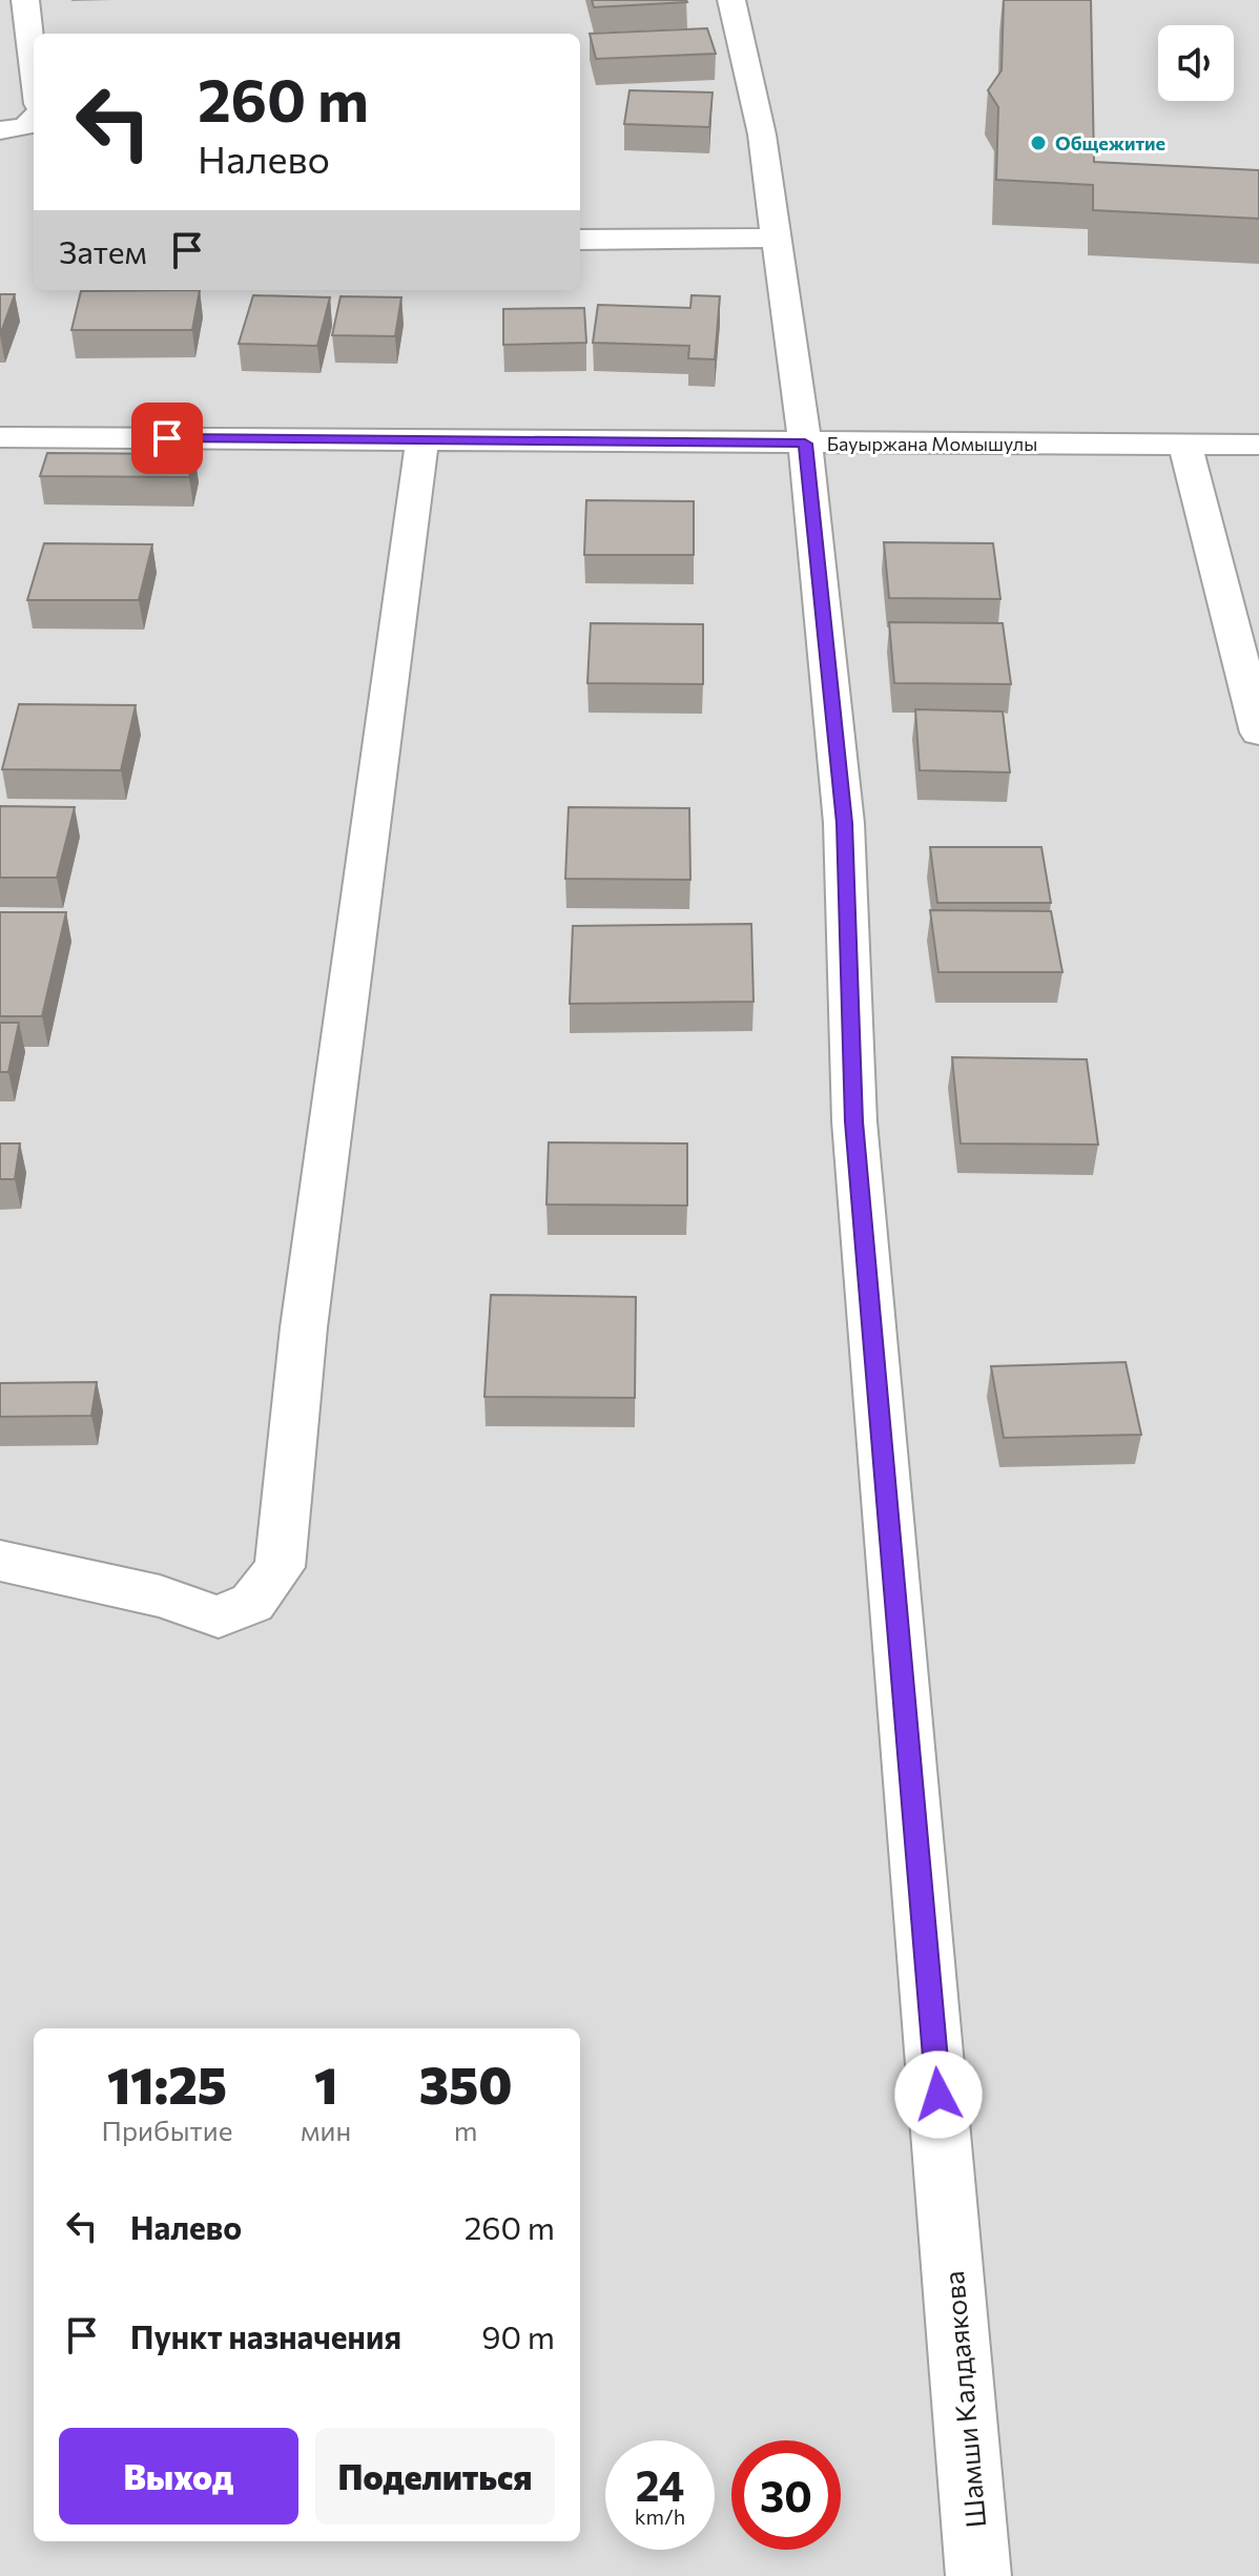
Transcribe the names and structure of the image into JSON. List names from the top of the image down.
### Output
{
  "streets": {
    "street": ["Бауыржана Момышулы", "Шамши Калдаякова"]
  },
  "crossings": [
    ["Бауыржана Момышулы", "Шамши Калдаякова"]
  ],
  "places": ["Общежитие"],
  "page": {
    "turn": ["260 m", "Налево"],
    "then": "Затем",
    "eta": [
      "11:25",
      "Прибытие",
      "1",
      "мин",
      "350",
      "m"
    ],
    "list": [
      {
        "name": "Налево",
        "value": "260 m"
      },
      {
        "name": "Пункт назначения",
        "value": "90 m"
      }
    ],
    "buttons": ["Выход", "Поделиться"],
    "speed": "24 km/h",
    "limit": "30"
  }
}
